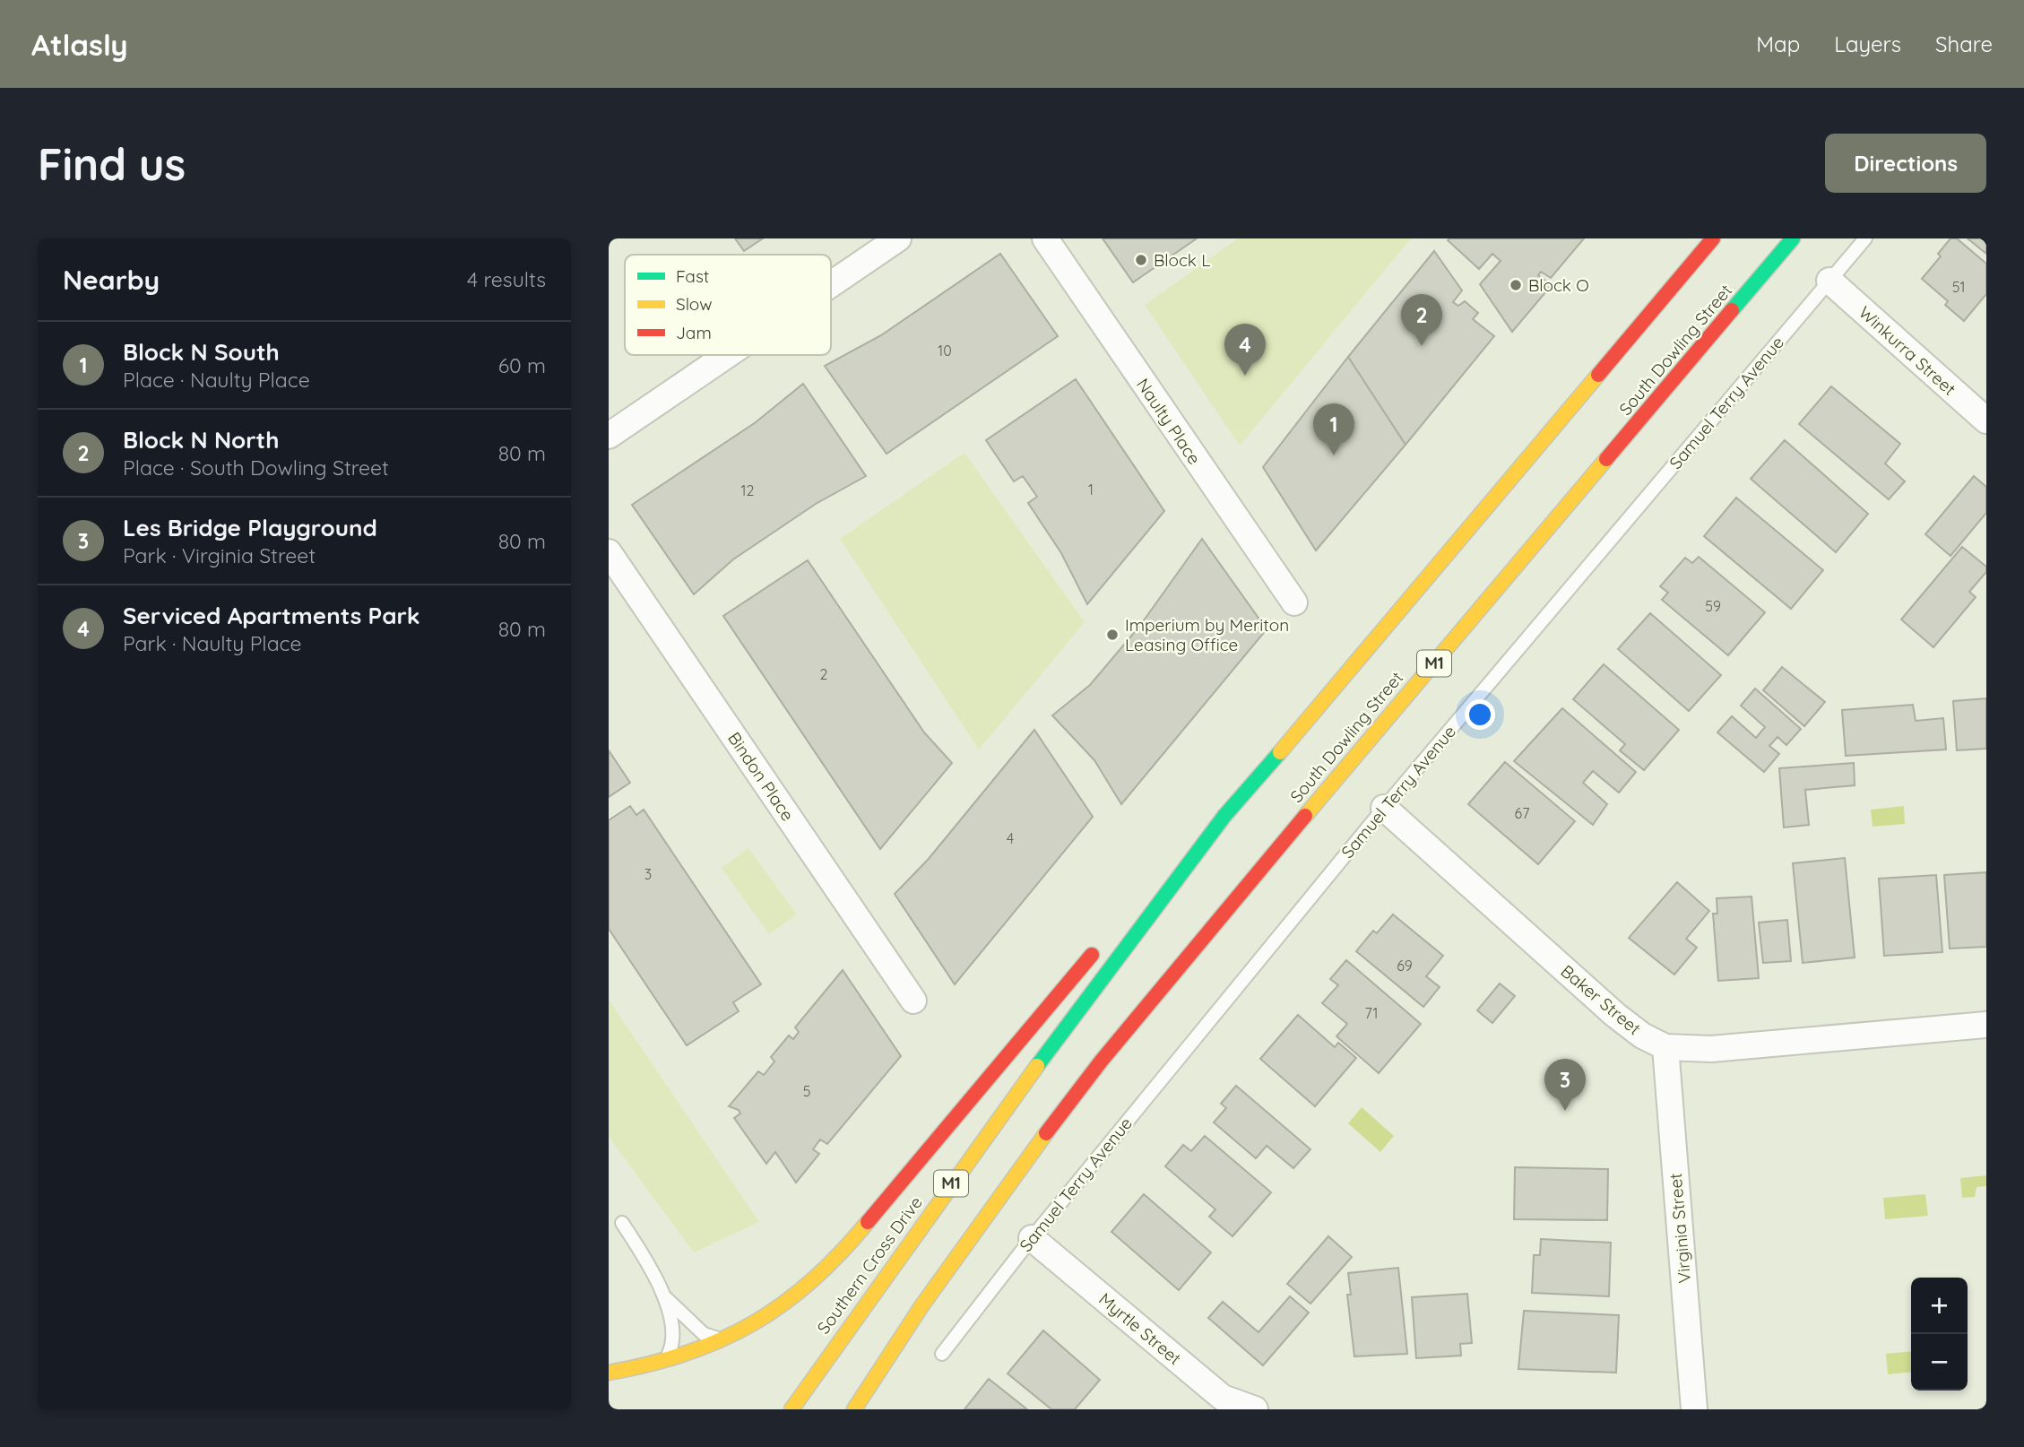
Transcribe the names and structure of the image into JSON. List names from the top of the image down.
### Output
{
  "streets": {
    "highway": ["South Dowling Street", "M1", "Southern Cross Drive"],
    "street": [
      "Winkurra Street",
      "Naulty Place",
      "Bindon Place",
      "Baker Street",
      "Virginia Street",
      "Myrtle Street"
    ],
    "lane": ["Samuel Terry Avenue"]
  },
  "crossings": [
    ["South Dowling Street", "M1"],
    ["Winkurra Street", "Samuel Terry Avenue"],
    ["Samuel Terry Avenue", "Baker Street"],
    ["Samuel Terry Avenue", "Myrtle Street"],
    ["M1", "Southern Cross Drive"],
    ["Baker Street", "Virginia Street"]
  ],
  "places": ["Block L", "Block O", "Imperium by Meriton Leasing Office"],
  "house_numbers": [
    "51",
    "10",
    "1",
    "12",
    "59",
    "2",
    "67",
    "4",
    "3",
    "69",
    "71",
    "5"
  ],
  "legend": ["Fast", "Slow", "Jam"],
  "page": {
    "header": "Atlasly",
    "nav": ["Map", "Layers", "Share"],
    "buttons": "Directions",
    "title": "Find us",
    "heading": ["Nearby", "4 results"],
    "pins": [
      "2",
      "4",
      "1",
      "3"
    ],
    "list": [
      {
        "mark": "1",
        "name": "Block N South",
        "note": "Place · Naulty Place",
        "value": "60 m"
      },
      {
        "mark": "2",
        "name": "Block N North",
        "note": "Place · South Dowling Street",
        "value": "80 m"
      },
      {
        "mark": "3",
        "name": "Les Bridge Playground",
        "note": "Park · Virginia Street",
        "value": "80 m"
      },
      {
        "mark": "4",
        "name": "Serviced Apartments Park",
        "note": "Park · Naulty Place",
        "value": "80 m"
      }
    ],
    "map_buttons": ["+", "−"]
  }
}
